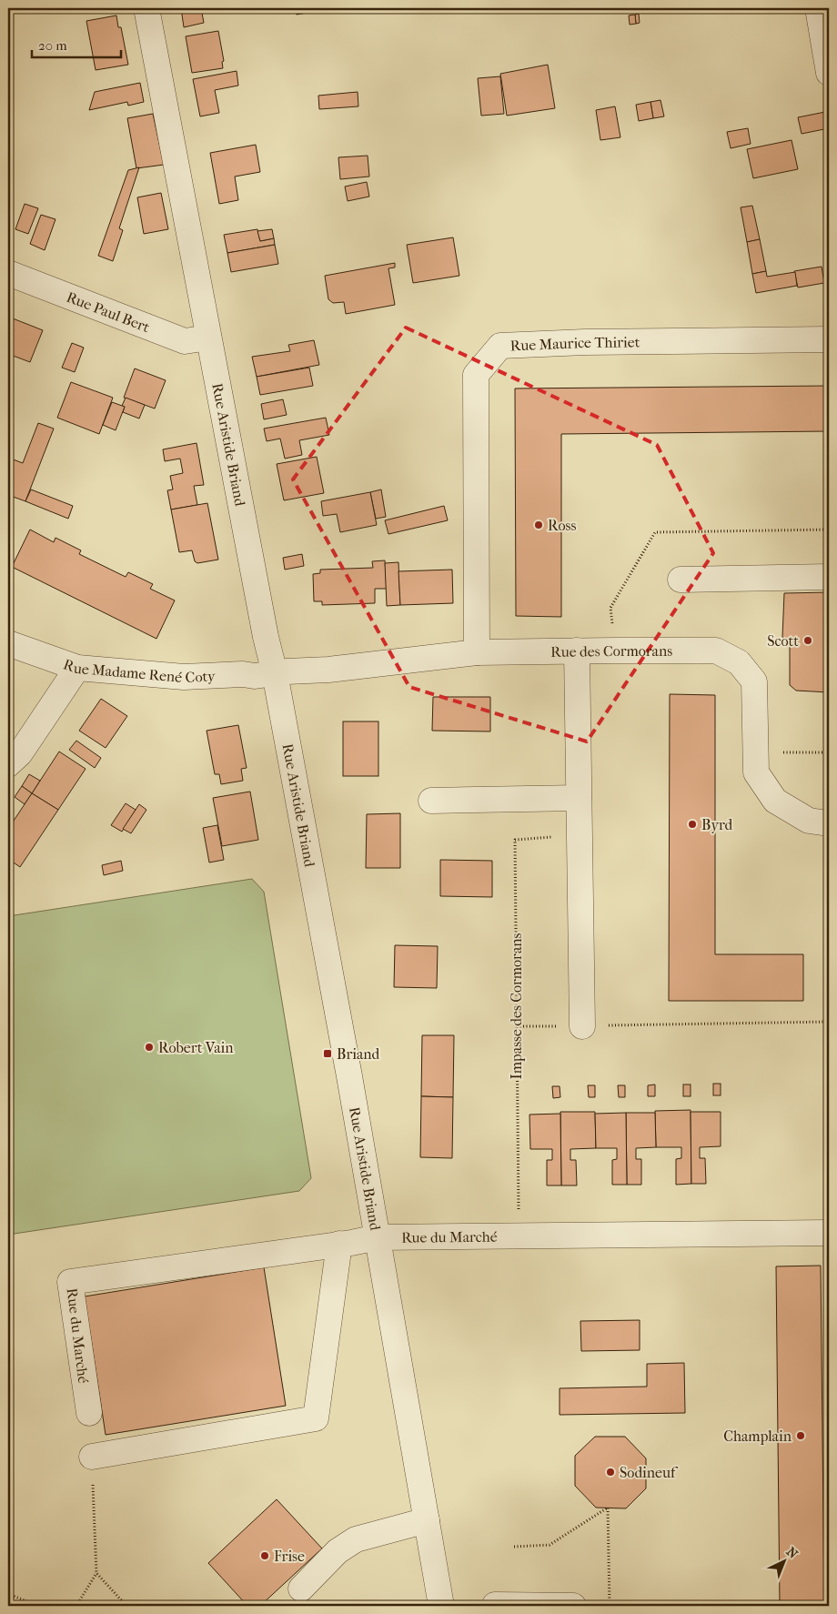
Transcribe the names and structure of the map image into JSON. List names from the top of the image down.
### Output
{
  "streets": {
    "street": [
      "Rue Paul Bert",
      "Rue Maurice Thiriet",
      "Rue Aristide Briand",
      "Rue des Cormorans",
      "Rue Madame René Coty",
      "Rue du Marché"
    ],
    "path": ["Impasse des Cormorans"]
  },
  "crossings": [
    ["Rue Paul Bert", "Rue Aristide Briand"],
    ["Rue Maurice Thiriet", "Rue des Cormorans"],
    ["Rue Aristide Briand", "Rue des Cormorans"],
    ["Rue Aristide Briand", "Rue Madame René Coty"],
    ["Rue Aristide Briand", "Rue du Marché"],
    ["Rue des Cormorans", "Rue Madame René Coty"],
    ["Impasse des Cormorans", "Rue du Marché"]
  ],
  "places": {
    "other": [
      "Ross",
      "Scott",
      "Byrd",
      "Robert Vain",
      "Champlain",
      "Sodineuf",
      "Frise"
    ],
    "transit": ["Briand"]
  },
  "scale_bar": "20 m",
  "north": "top right"
}
